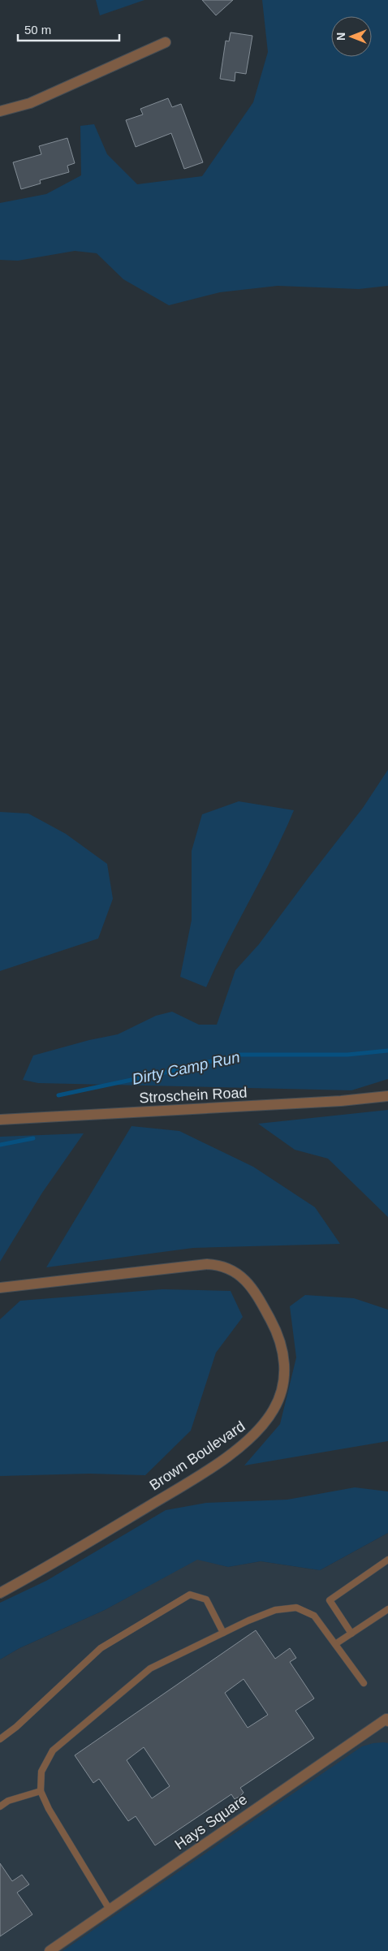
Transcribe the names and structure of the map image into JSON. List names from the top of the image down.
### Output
{
  "streets": {
    "street": ["Stroschein Road", "Brown Boulevard", "Hays Square"]
  },
  "water": ["Dirty Camp Run"],
  "scale_bar": "50 m",
  "north": "left"
}
